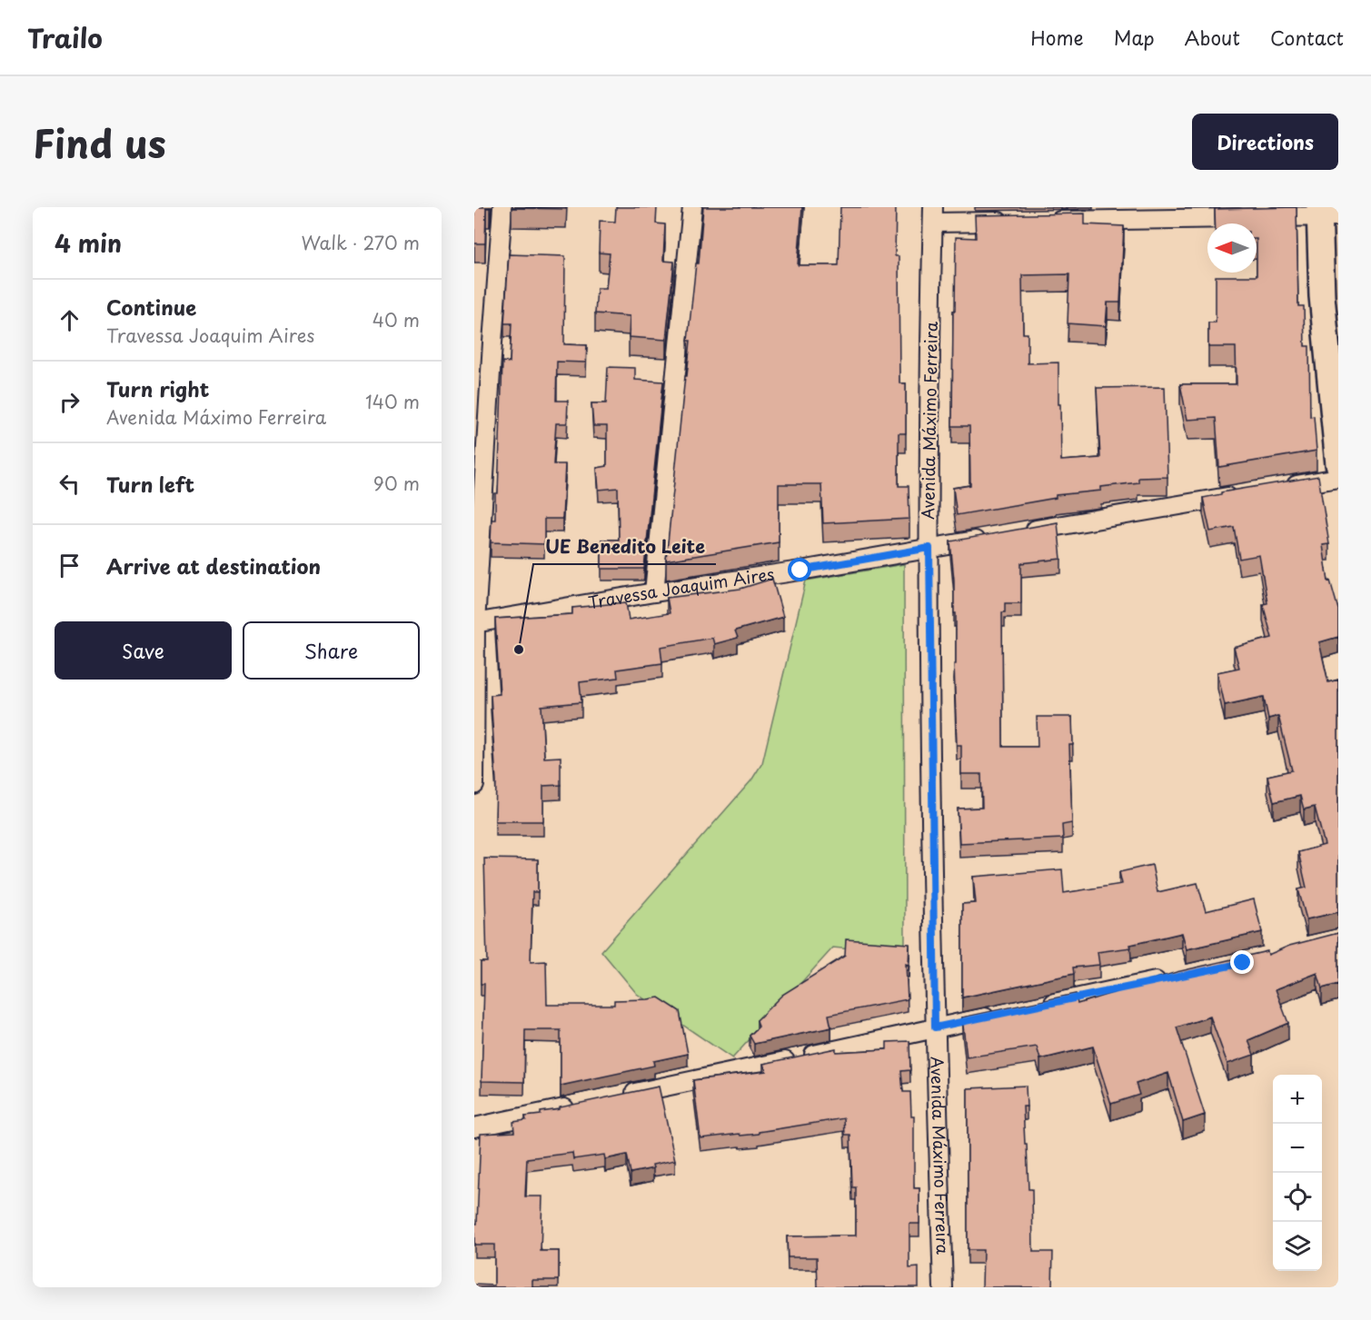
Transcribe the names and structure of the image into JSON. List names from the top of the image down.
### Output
{
  "streets": {
    "street": ["Avenida Máximo Ferreira", "Travessa Joaquim Aires"]
  },
  "crossings": [
    ["Avenida Máximo Ferreira", "Travessa Joaquim Aires"]
  ],
  "places": ["UE Benedito Leite"],
  "north": "left",
  "page": {
    "header": "Trailo",
    "nav": [
      "Home",
      "Map",
      "About",
      "Contact"
    ],
    "title": "Find us",
    "buttons": [
      "Directions",
      ["Save", "Share"]
    ],
    "heading": ["4 min", "Walk · 270 m"],
    "list": [
      ["Continue", "Travessa Joaquim Aires", "40 m"],
      ["Turn right", "Avenida Máximo Ferreira", "140 m"],
      ["Turn left", "90 m"],
      "Arrive at destination"
    ],
    "map_buttons": ["+", "−"]
  }
}
